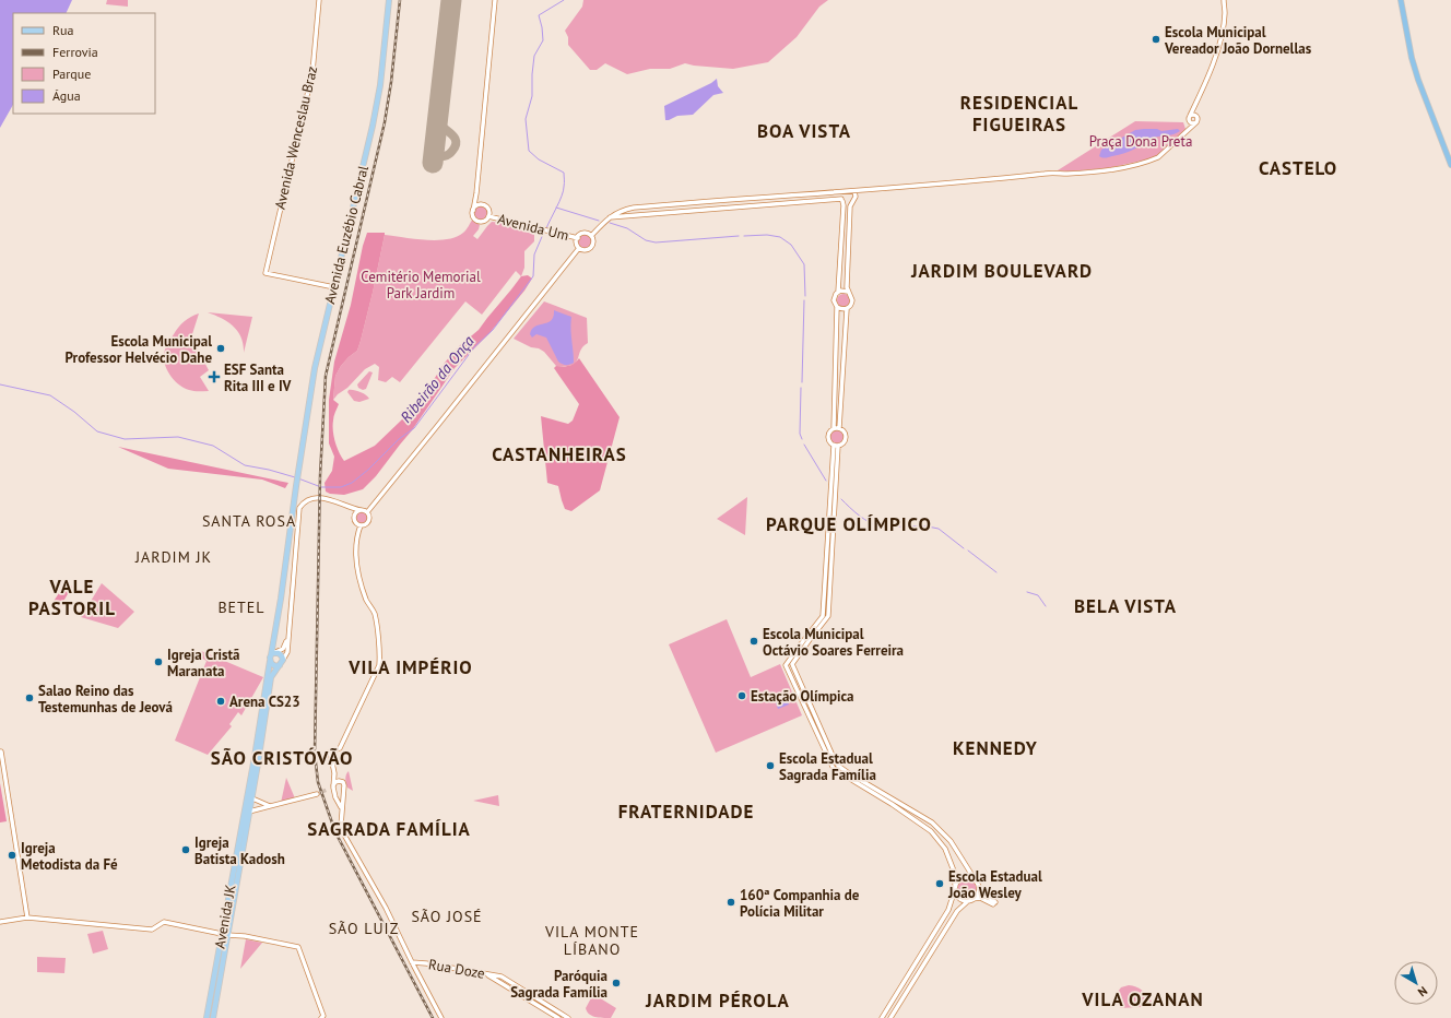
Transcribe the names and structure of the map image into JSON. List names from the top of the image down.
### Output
{
  "streets": {
    "main road": ["Avenida Euzébio Cabral", "Avenida JK"],
    "street": ["Avenida Wenceslau Braz", "Avenida Um", "Rua Doze"]
  },
  "crossings": [
    ["Avenida Wenceslau Braz", "Avenida Euzébio Cabral"],
    ["Avenida Euzébio Cabral", "Avenida JK"]
  ],
  "districts": [
    "RESIDENCIAL FIGUEIRAS",
    "BOA VISTA",
    "CASTELO",
    "JARDIM BOULEVARD",
    "CASTANHEIRAS",
    "SANTA ROSA",
    "PARQUE OLÍMPICO",
    "JARDIM JK",
    "VALE PASTORIL",
    "BELA VISTA",
    "BETEL",
    "VILA IMPÉRIO",
    "KENNEDY",
    "SÃO CRISTÓVÃO",
    "FRATERNIDADE",
    "SAGRADA FAMÍLIA",
    "SÃO JOSÉ",
    "SÃO LUIZ",
    "VILA MONTE LÍBANO",
    "VILA OZANAN",
    "JARDIM PÉROLA"
  ],
  "water": ["Ribeirão da Onça"],
  "parks": ["Praça Dona Preta", "Cemitério Memorial Park Jardim"],
  "places": {
    "other": [
      "Escola Municipal Vereador João Dornellas",
      "Escola Municipal Professor Helvécio Dahe",
      "Escola Municipal Octávio Soares Ferreira",
      "Igreja Cristã Maranata",
      "Estação Olímpica",
      "Salao Reino das Testemunhas de Jeová",
      "Arena CS23",
      "Escola Estadual Sagrada Família",
      "Igreja Batista Kadosh",
      "Igreja Metodista da Fé",
      "Escola Estadual João Wesley",
      "160ª Companhia de Polícia Militar",
      "Paróquia Sagrada Família"
    ],
    "health": ["ESF Santa Rita III e IV"]
  },
  "legend": [
    "Rua",
    "Ferrovia",
    "Parque",
    "Água"
  ],
  "north": "bottom right"
}
